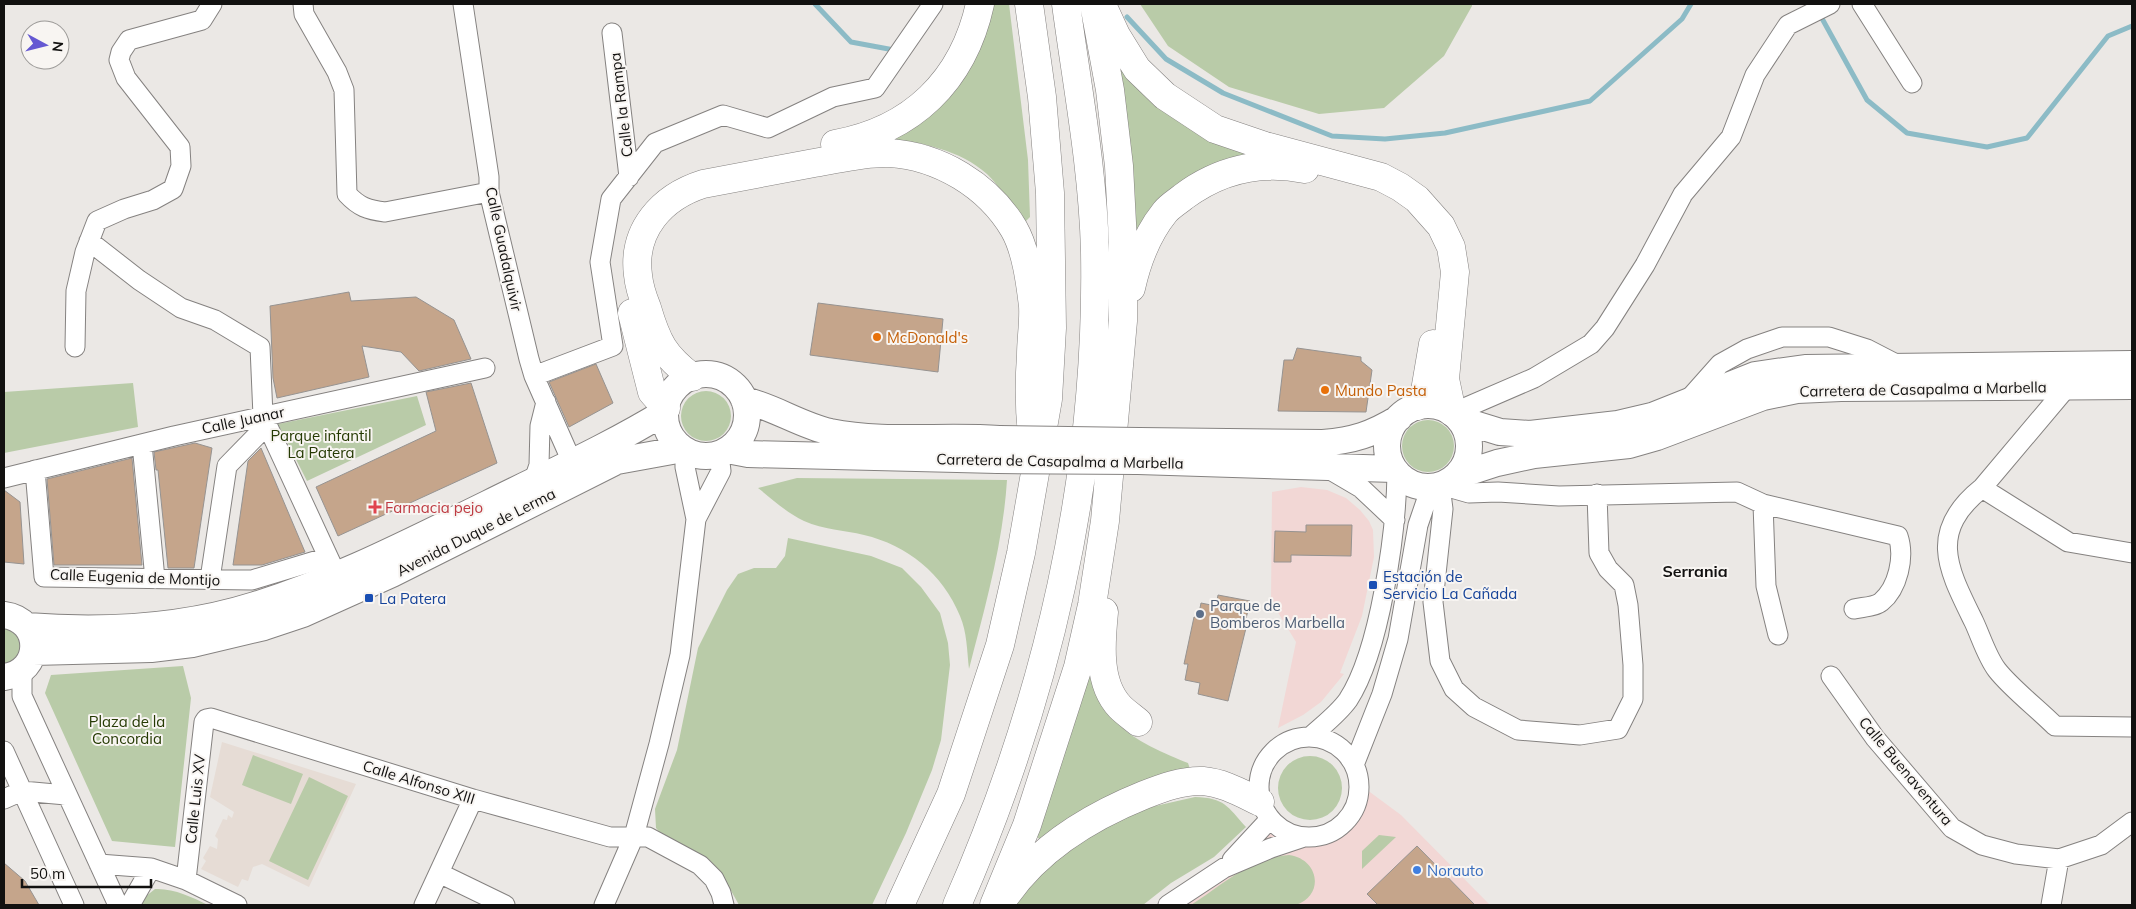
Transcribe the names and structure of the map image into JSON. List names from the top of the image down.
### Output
{
  "streets": {
    "main road": ["Carretera de Casapalma a Marbella", "Avenida Duque de Lerma"],
    "street": [
      "Calle la Rampa",
      "Calle Guadalquivir",
      "Calle Juanar",
      "Calle Eugenia de Montijo",
      "Calle Buenaventura",
      "Calle Alfonso XIII",
      "Calle Luis XV"
    ]
  },
  "crossings": [
    ["Calle Guadalquivir", "Avenida Duque de Lerma"],
    ["Carretera de Casapalma a Marbella", "Avenida Duque de Lerma"],
    ["Calle Juanar", "Calle Eugenia de Montijo"],
    ["Avenida Duque de Lerma", "Calle Eugenia de Montijo"],
    ["Calle Alfonso XIII", "Calle Luis XV"]
  ],
  "districts": ["Serrania"],
  "parks": ["Parque infantil La Patera", "Plaza de la Concordia"],
  "places": {
    "other": [
      "McDonald's",
      "Mundo Pasta",
      "Parque de Bomberos Marbella",
      "Norauto"
    ],
    "health": ["Farmacia pejo"],
    "transit": ["Estación de Servicio La Cañada", "La Patera"]
  },
  "scale_bar": "50 m",
  "north": "right"
}
